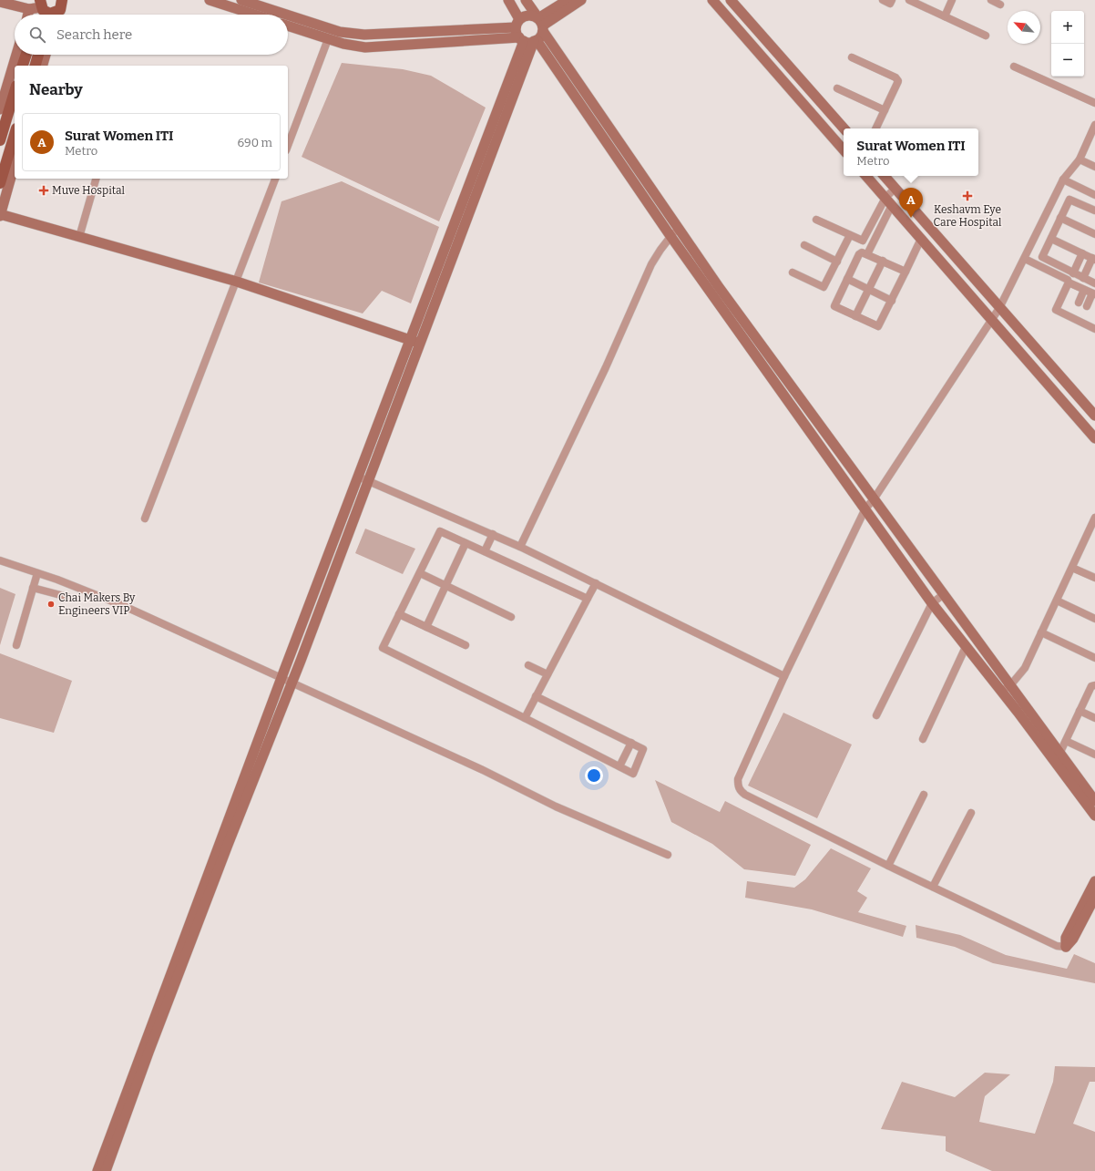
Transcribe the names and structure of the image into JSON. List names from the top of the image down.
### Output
{
  "places": {
    "health": ["Muve Hospital", "Keshavm Eye Care Hospital"],
    "other": ["Chai Makers By Engineers VIP"]
  },
  "north": "top left",
  "page": {
    "map_buttons": ["+", "−"],
    "search": "Search here",
    "heading": "Nearby",
    "list": [
      {
        "mark": "A",
        "name": "Surat Women ITI",
        "note": "Metro",
        "value": "690 m"
      }
    ],
    "popup": ["Surat Women ITI", "Metro"],
    "pins": "A"
  }
}
